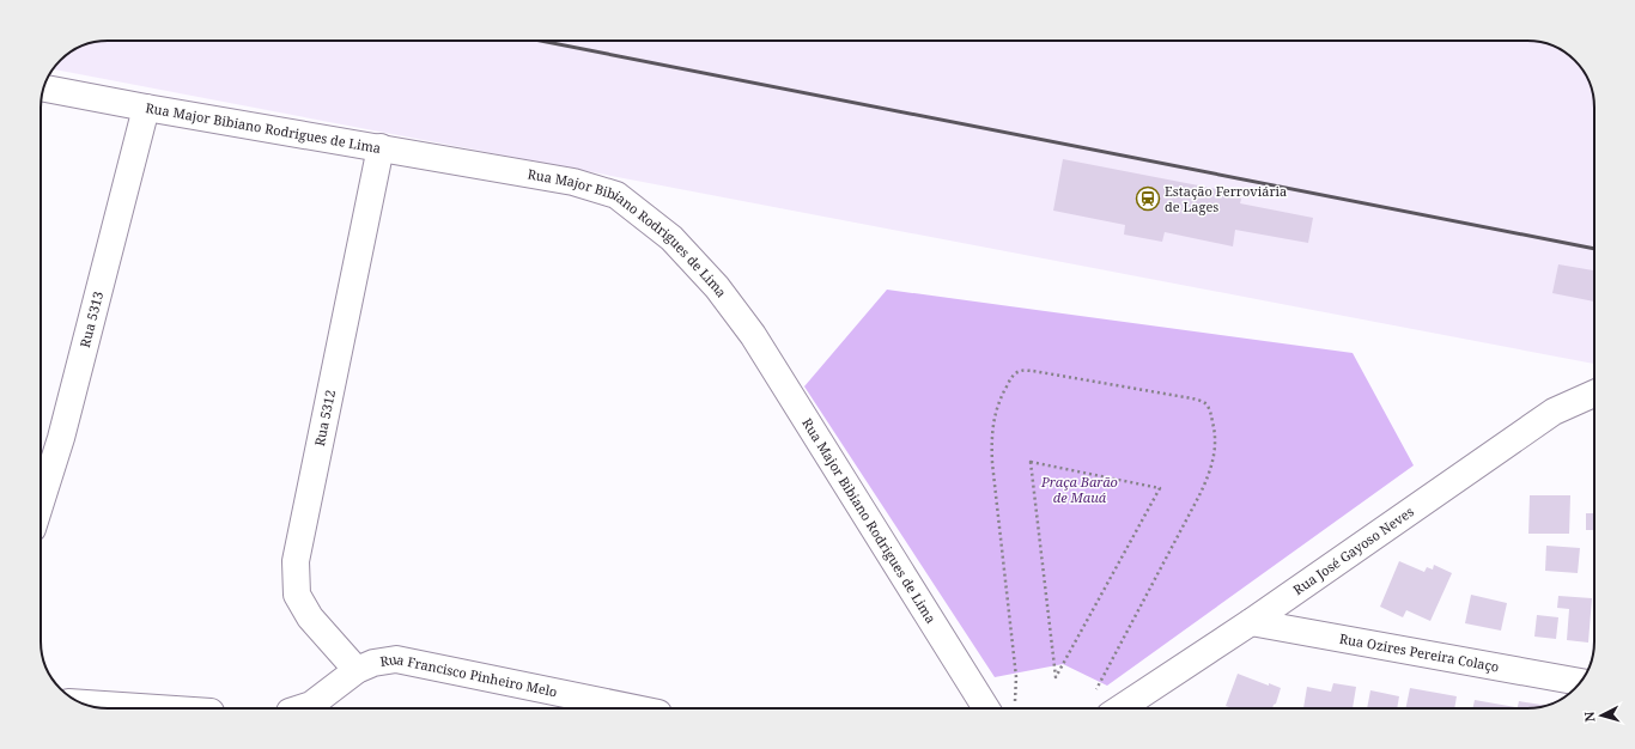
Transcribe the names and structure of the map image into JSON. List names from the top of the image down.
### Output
{
  "streets": {
    "street": [
      "Rua Major Bibiano Rodrigues de Lima",
      "Rua 5313",
      "Rua 5312",
      "Rua José Gayoso Neves",
      "Rua Ozires Pereira Colaço",
      "Rua Francisco Pinheiro Melo"
    ]
  },
  "crossings": [
    ["Rua Major Bibiano Rodrigues de Lima", "Rua 5313"],
    ["Rua Major Bibiano Rodrigues de Lima", "Rua 5312"],
    ["Rua 5312", "Rua Francisco Pinheiro Melo"],
    ["Rua José Gayoso Neves", "Rua Ozires Pereira Colaço"]
  ],
  "parks": ["Praça Barão de Mauá"],
  "places": {
    "station": ["Estação Ferroviária de Lages"]
  },
  "north": "left"
}
